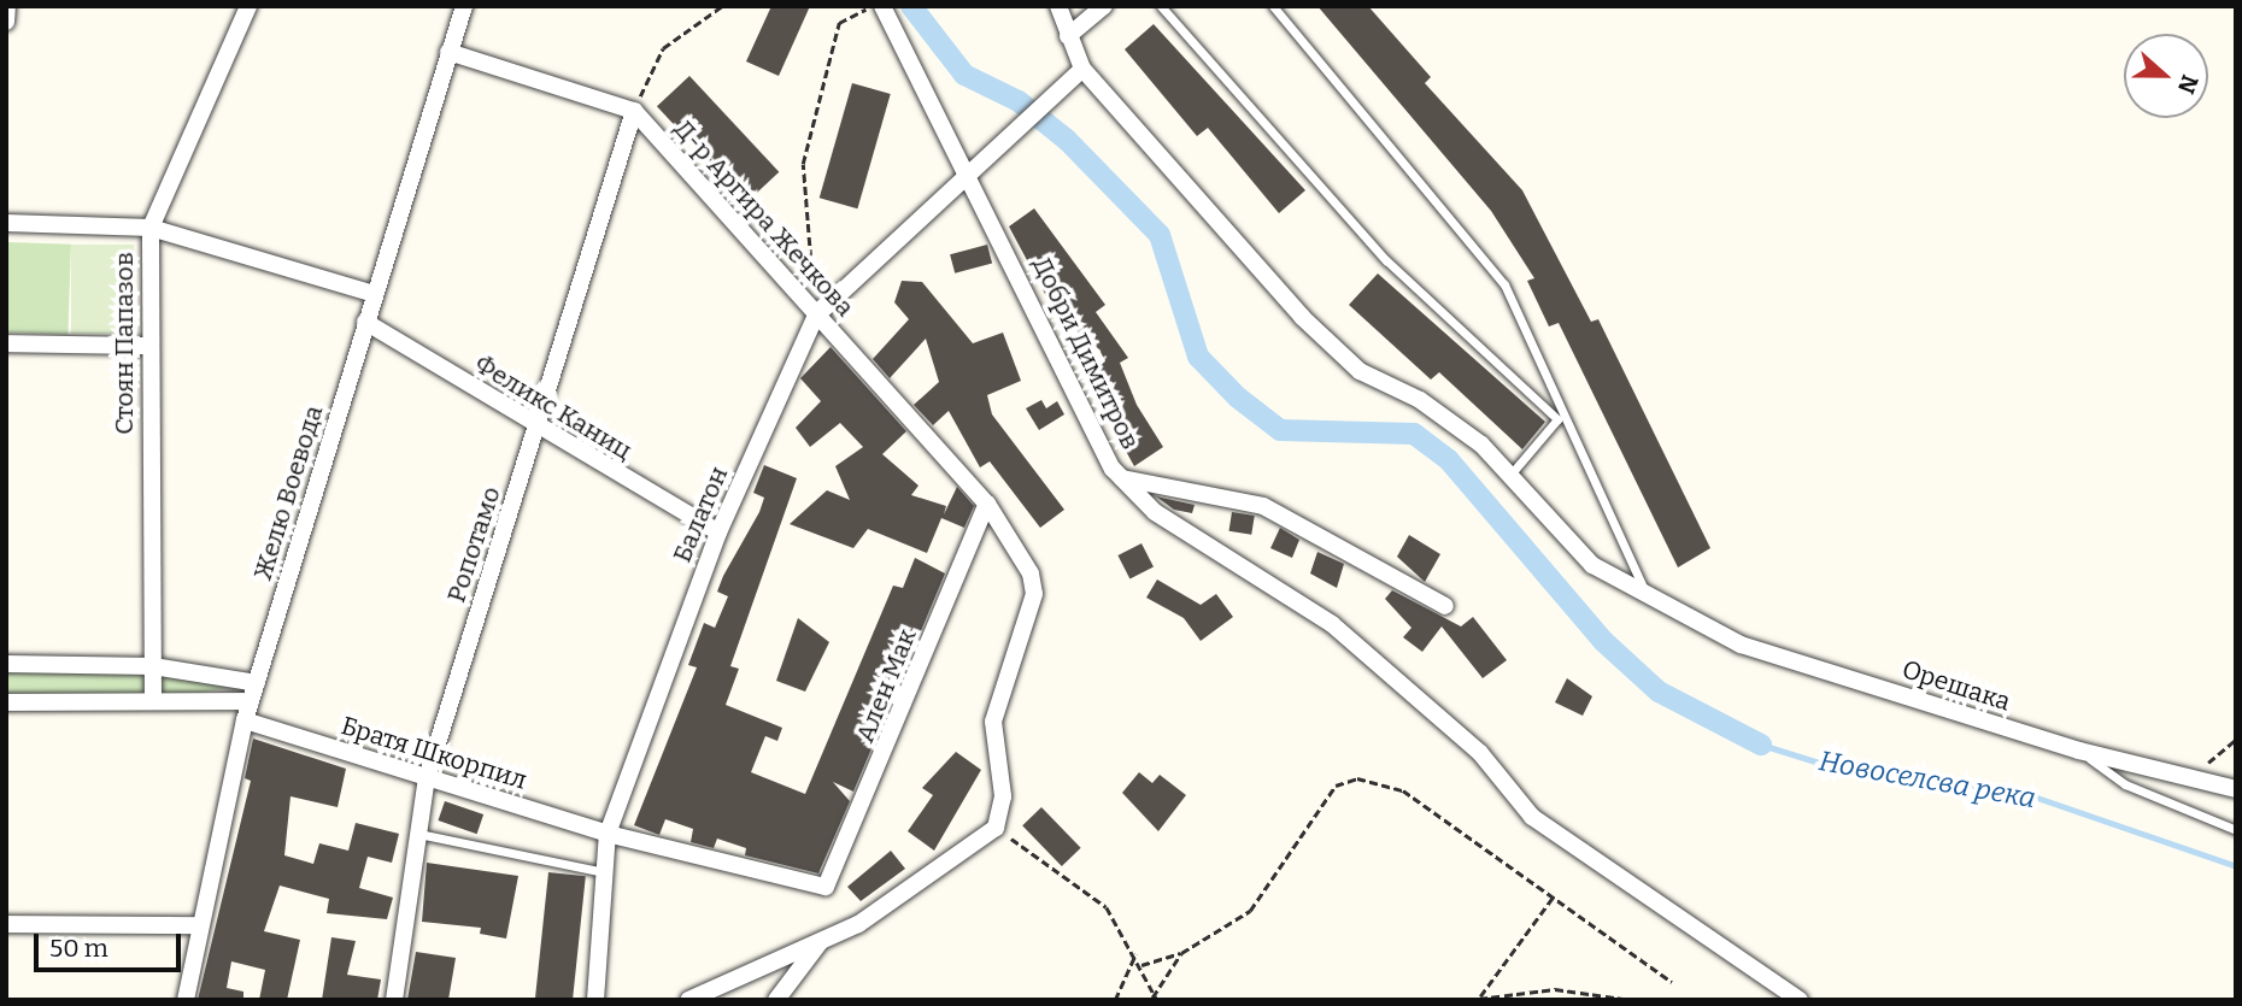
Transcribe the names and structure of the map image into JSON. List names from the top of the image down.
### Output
{
  "streets": {
    "street": [
      "Д-р Аргира Жечкова",
      "Стоян Папазов",
      "Добри Димитров",
      "Феликс Каниц",
      "Желю Воевода",
      "Балатон",
      "Ропотамо",
      "Ален Мак",
      "Орешака",
      "Братя Шкорпил"
    ]
  },
  "crossings": [
    ["Д-р Аргира Жечкова", "Балатон"],
    ["Д-р Аргира Жечкова", "Ропотамо"],
    ["Д-р Аргира Жечкова", "Ален Мак"],
    ["Добри Димитров", "Балатон"],
    ["Феликс Каниц", "Желю Воевода"],
    ["Феликс Каниц", "Балатон"],
    ["Феликс Каниц", "Ропотамо"],
    ["Желю Воевода", "Братя Шкорпил"],
    ["Балатон", "Орешака"],
    ["Балатон", "Братя Шкорпил"],
    ["Ропотамо", "Братя Шкорпил"],
    ["Ален Мак", "Братя Шкорпил"]
  ],
  "water": ["Новоселсва река"],
  "scale_bar": "50 m",
  "north": "right"
}
